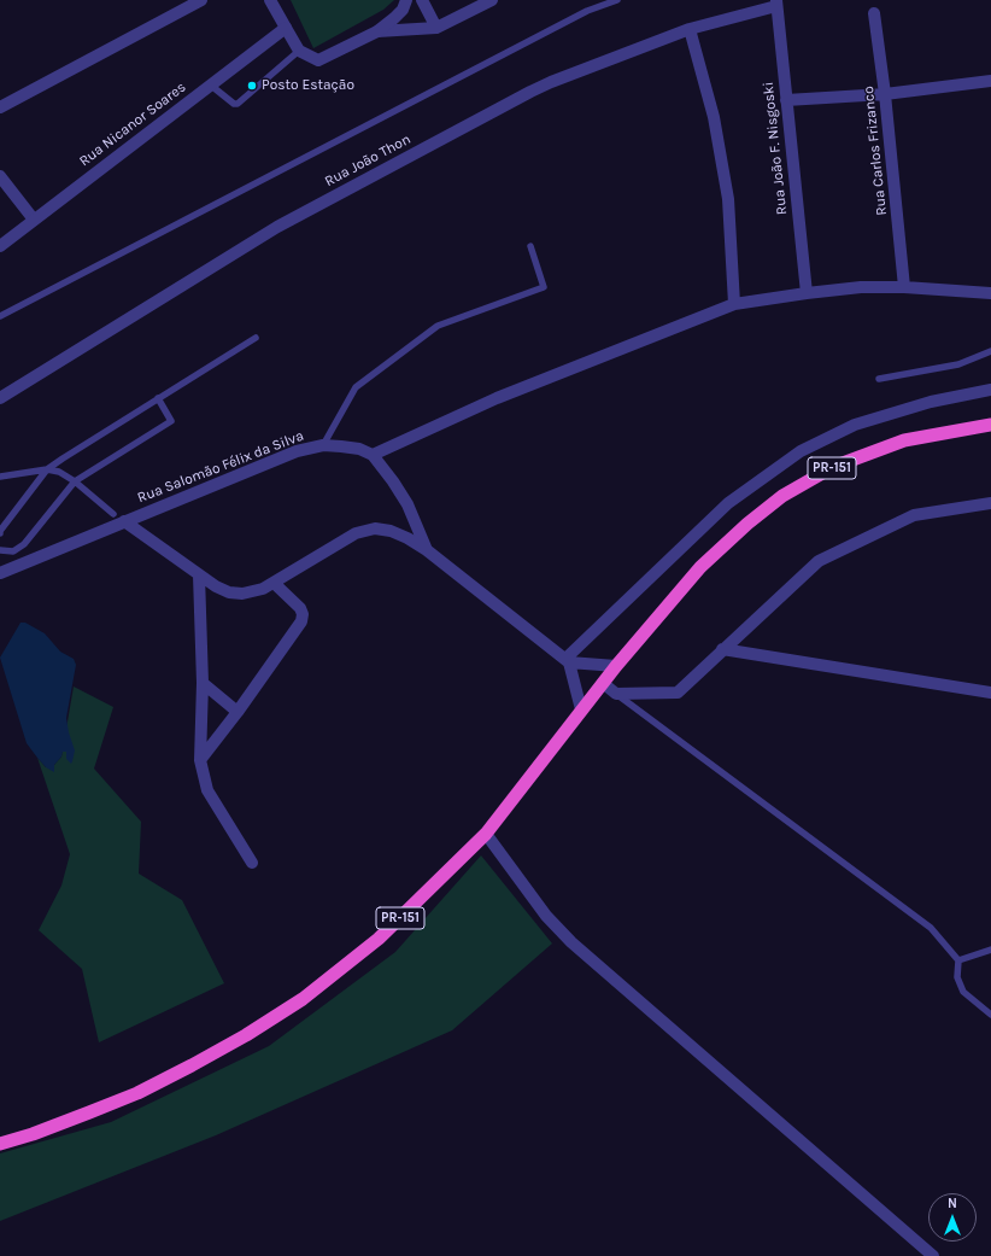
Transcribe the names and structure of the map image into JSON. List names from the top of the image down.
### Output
{
  "streets": {
    "highway": ["PR-151"],
    "street": [
      "Rua Nicanor Soares",
      "Rua João F. Nisgoski",
      "Rua Carlos Frizanco",
      "Rua João Thon",
      "Rua Salomão Félix da Silva"
    ]
  },
  "crossings": [
    ["Rua João F. Nisgoski", "Rua João Thon"]
  ],
  "places": ["Posto Estação"],
  "north": "top"
}
